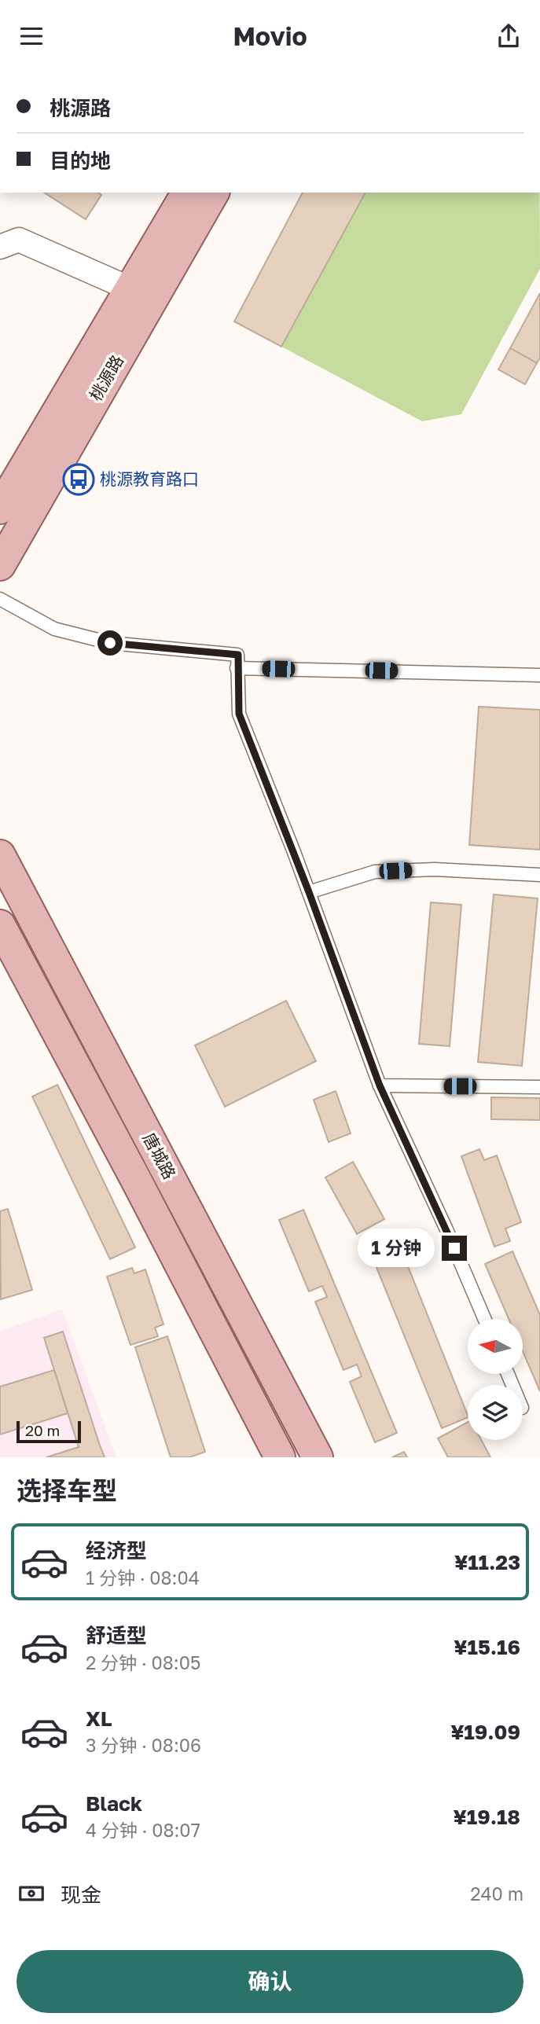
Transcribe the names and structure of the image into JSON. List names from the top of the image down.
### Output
{
  "streets": {
    "main road": ["桃源路", "唐城路"]
  },
  "places": {
    "bus stop": ["桃源教育路口"]
  },
  "scale_bar": "20 m",
  "north": "left",
  "page": {
    "header": "Movio",
    "banner": ["桃源路", "目的地"],
    "bubble": "1 分钟",
    "scale": "20 m",
    "heading": "选择车型",
    "list": [
      {
        "name": "经济型",
        "note": "1 分钟 · 08:04",
        "value": "¥11.23"
      },
      {
        "name": "舒适型",
        "note": "2 分钟 · 08:05",
        "value": "¥15.16"
      },
      {
        "name": "XL",
        "note": "3 分钟 · 08:06",
        "value": "¥19.09"
      },
      {
        "name": "Black",
        "note": "4 分钟 · 08:07",
        "value": "¥19.18"
      }
    ],
    "pay": ["现金", "240 m"],
    "buttons": "确认"
  }
}
